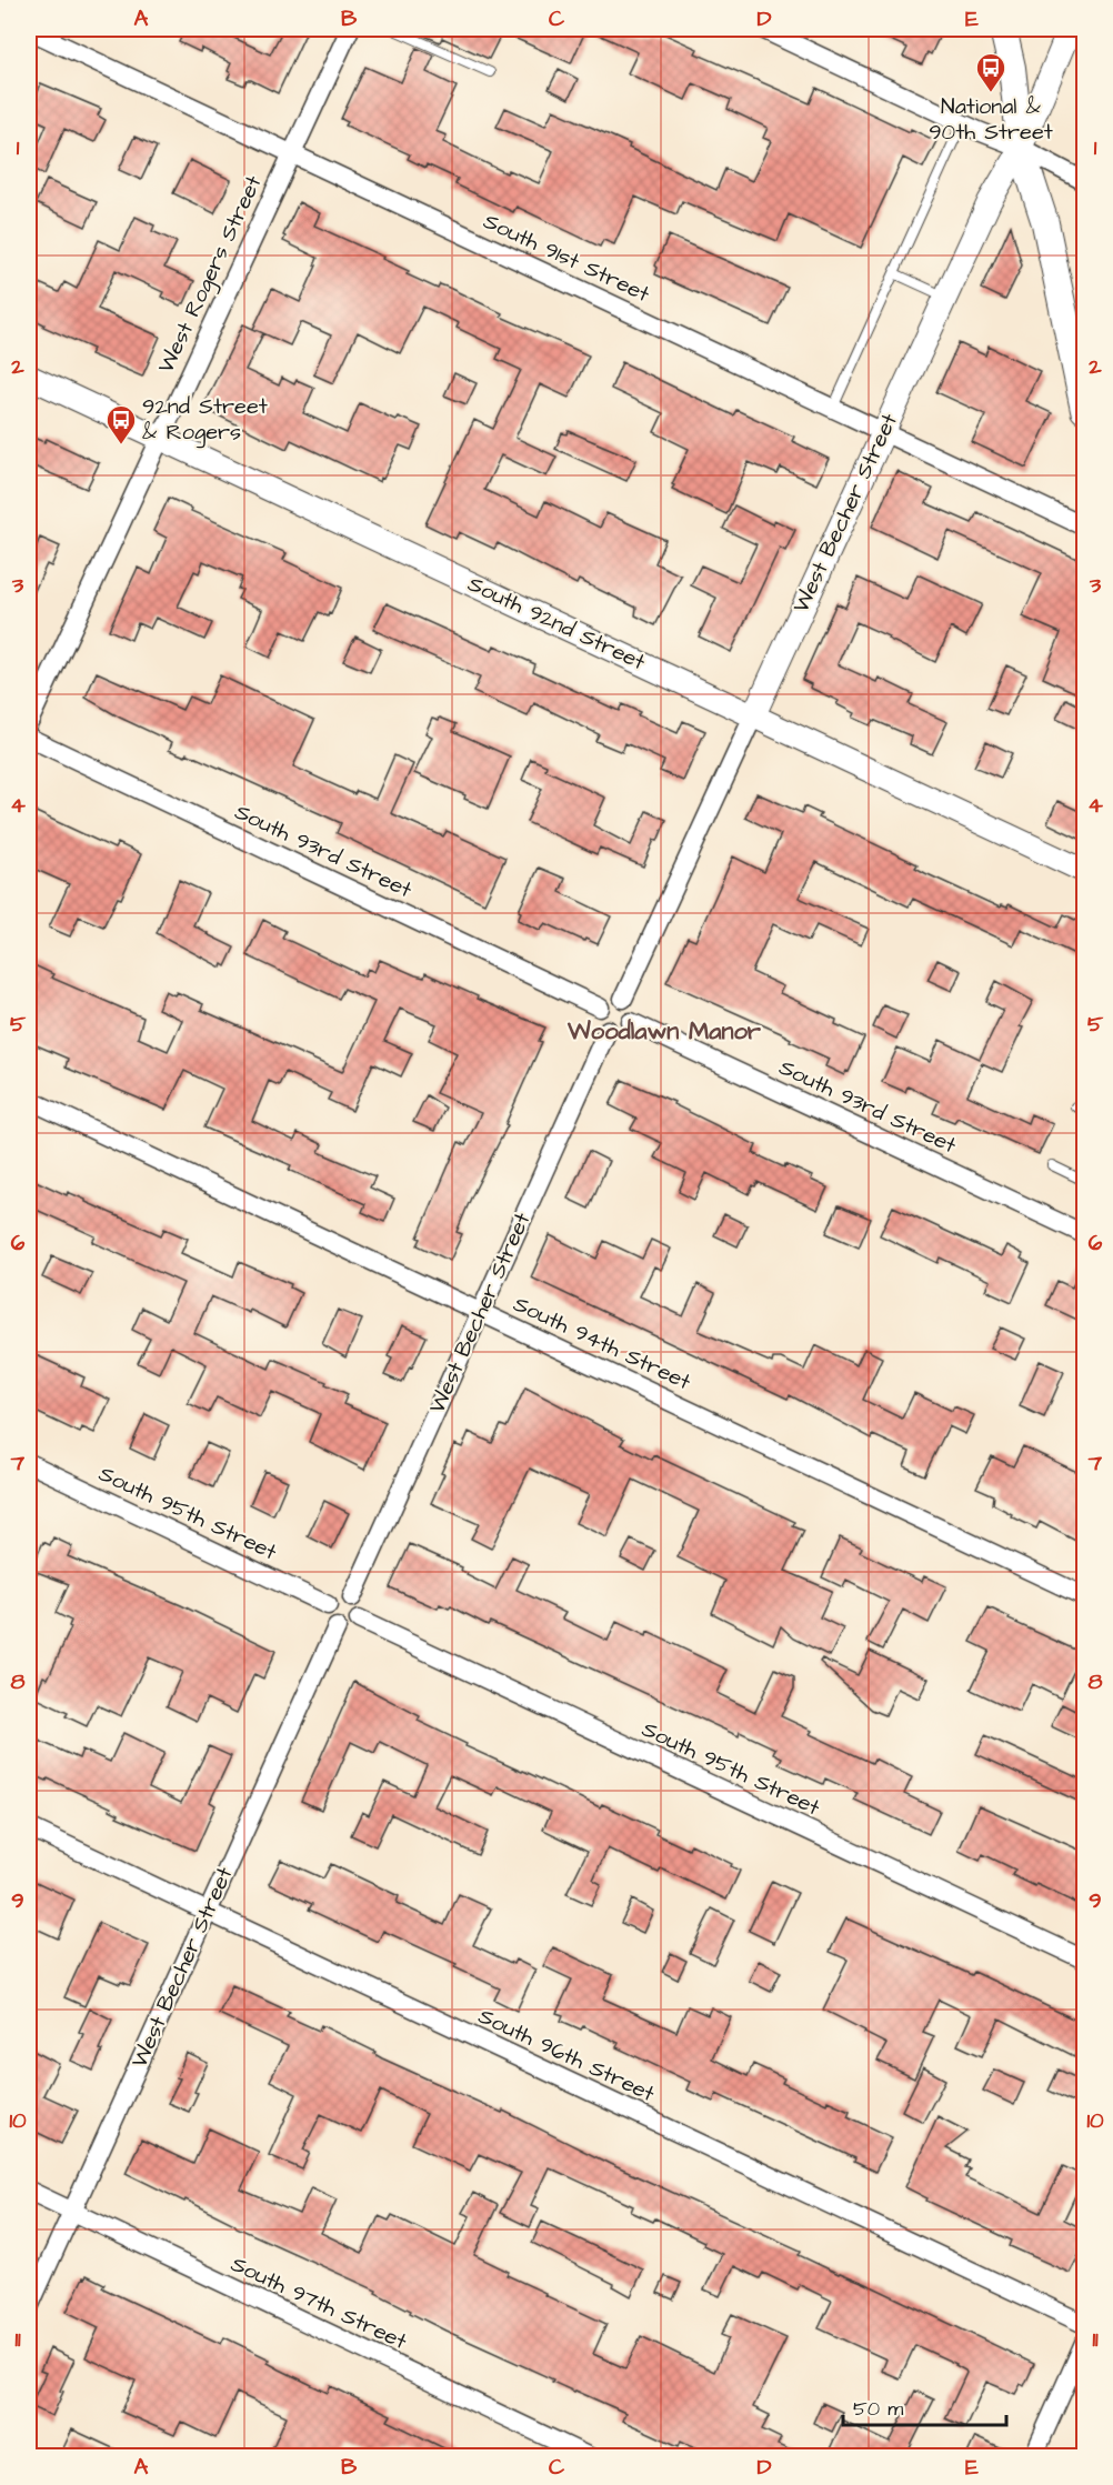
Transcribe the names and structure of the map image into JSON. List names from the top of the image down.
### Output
{
  "streets": {
    "street": [
      "South 91st Street",
      "West Rogers Street",
      "West Becher Street",
      "South 92nd Street",
      "South 93rd Street",
      "South 94th Street",
      "South 95th Street",
      "South 96th Street",
      "South 97th Street"
    ]
  },
  "crossings": [
    ["South 91st Street", "West Rogers Street"],
    ["South 91st Street", "West Becher Street"],
    ["West Rogers Street", "South 92nd Street"],
    ["West Becher Street", "South 92nd Street"],
    ["West Becher Street", "South 93rd Street"],
    ["West Becher Street", "South 94th Street"],
    ["West Becher Street", "South 95th Street"],
    ["West Becher Street", "South 96th Street"],
    ["West Becher Street", "South 97th Street"]
  ],
  "districts": ["Woodlawn Manor"],
  "places": {
    "bus stop": ["National & 90th Street", "92nd Street & Rogers"]
  },
  "scale_bar": "50 m",
  "grid": {
    "columns": [
      "A",
      "B",
      "C",
      "D",
      "E"
    ],
    "rows": [
      "1",
      "2",
      "3",
      "4",
      "5",
      "6",
      "7",
      "8",
      "9",
      "10",
      "11"
    ]
  }
}
